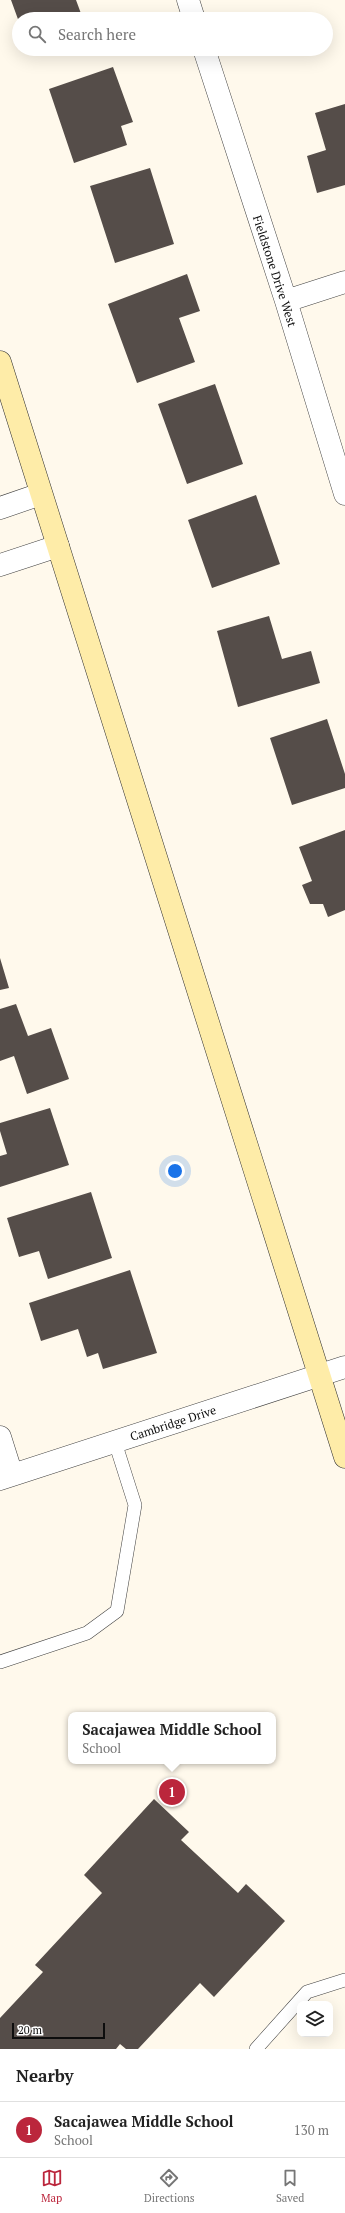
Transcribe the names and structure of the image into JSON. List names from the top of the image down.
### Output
{
  "streets": {
    "street": ["Fieldstone Drive West", "Cambridge Drive"]
  },
  "scale_bar": "20 m",
  "page": {
    "search": "Search here",
    "popup": ["Sacajawea Middle School", "School"],
    "pins": "1",
    "scale": "20 m",
    "heading": "Nearby",
    "list": [
      {
        "mark": "1",
        "name": "Sacajawea Middle School",
        "note": "School",
        "value": "130 m"
      }
    ],
    "nav": ["Map", "Directions", "Saved"]
  }
}
